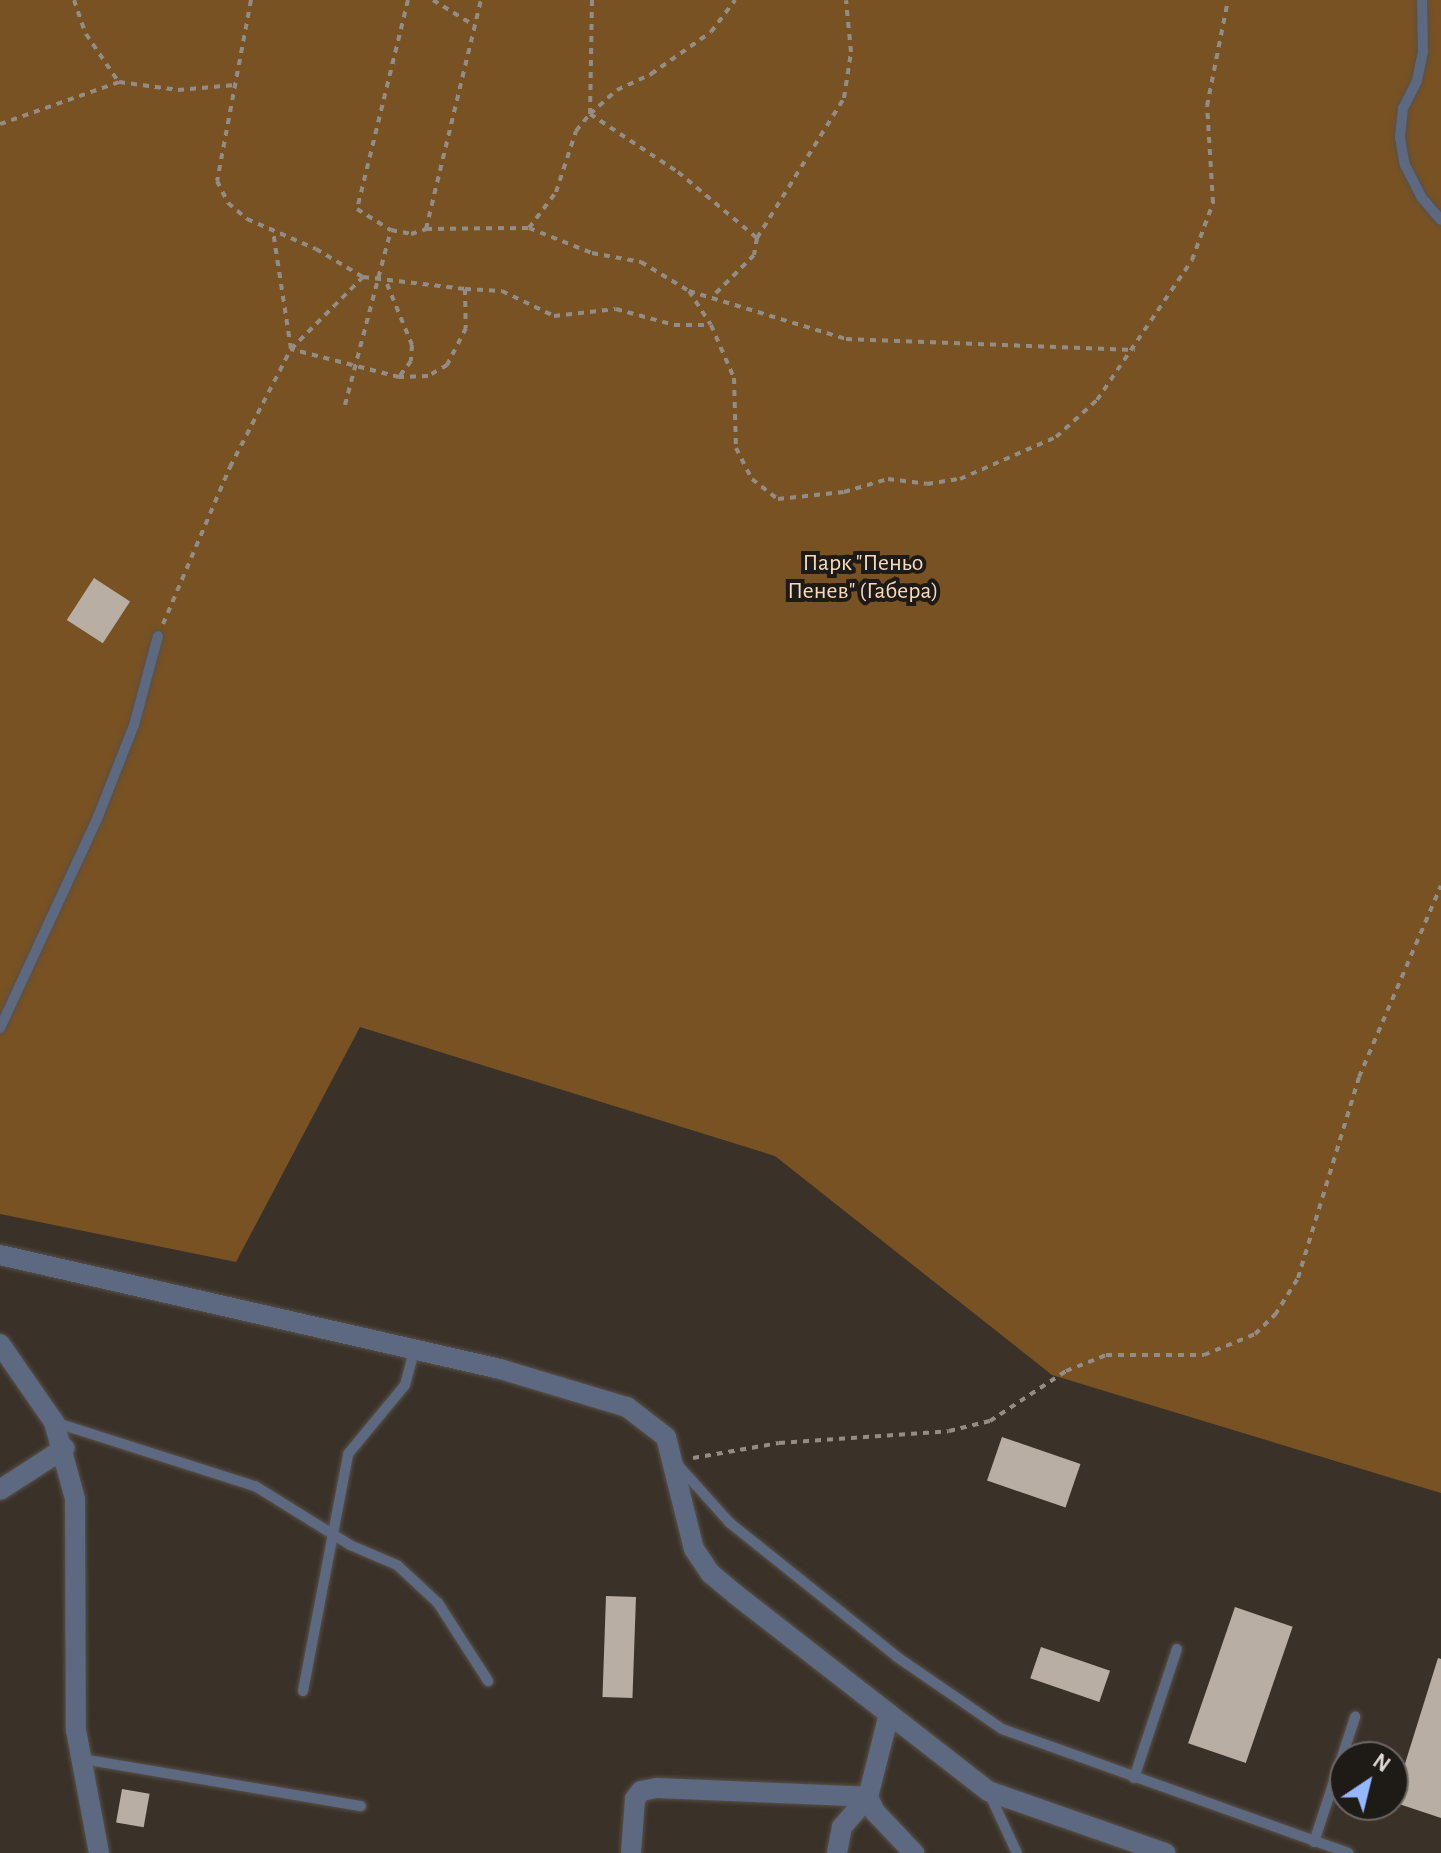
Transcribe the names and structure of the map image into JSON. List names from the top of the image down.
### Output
{
  "parks": ["Парк \"Пеньо Пенев\" (Габера)"],
  "north": "top right"
}
